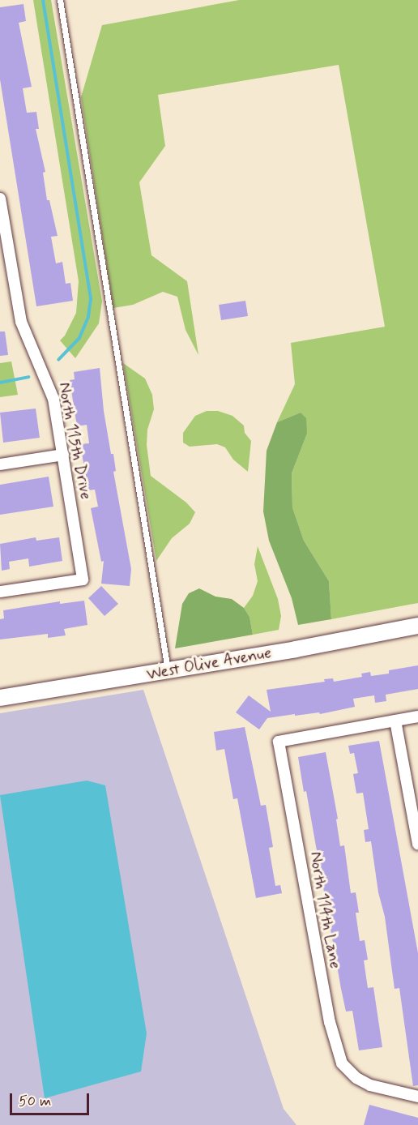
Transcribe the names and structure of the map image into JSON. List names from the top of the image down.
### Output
{
  "streets": {
    "main road": ["West Olive Avenue"],
    "street": ["North 115th Drive", "North 114th Lane"]
  },
  "scale_bar": "50 m"
}
